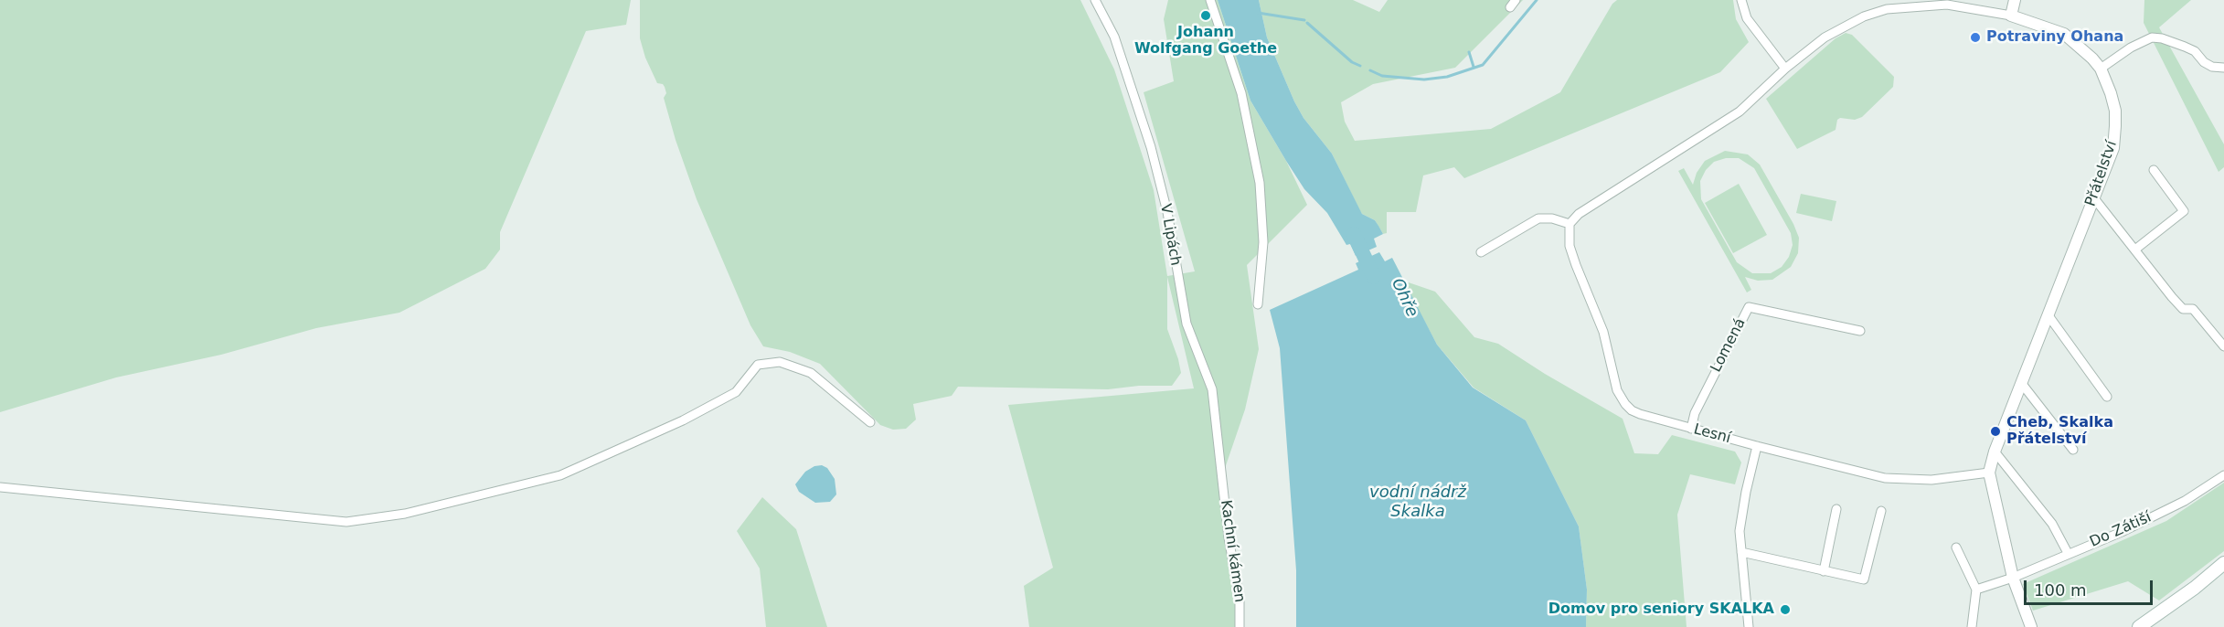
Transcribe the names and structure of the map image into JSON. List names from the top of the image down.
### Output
{
  "streets": {
    "street": [
      "Přátelství",
      "V Lipách",
      "Lomená",
      "Lesní",
      "Do Zátiší",
      "Kachní kámen"
    ]
  },
  "crossings": [
    ["Přátelství", "Lesní"],
    ["Přátelství", "Do Zátiší"],
    ["V Lipách", "Kachní kámen"],
    ["Lomená", "Lesní"]
  ],
  "water": ["Ohře", "vodní nádrž Skalka"],
  "places": [
    "Johann Wolfgang Goethe",
    "Potraviny Ohana",
    "Cheb, Skalka Přátelství",
    "Domov pro seniory SKALKA"
  ],
  "scale_bar": "100 m"
}
